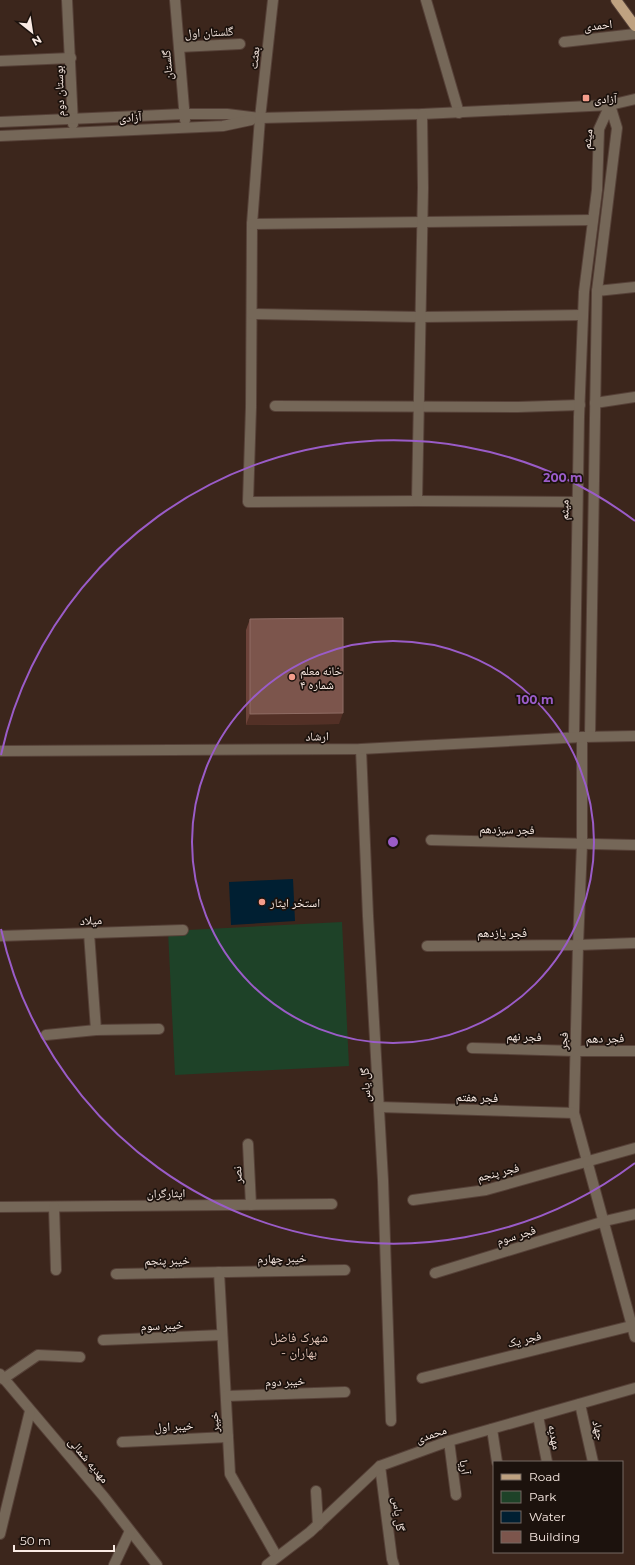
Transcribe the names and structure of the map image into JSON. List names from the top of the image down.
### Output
{
  "streets": {
    "street": [
      "احمدی",
      "گلستان اول",
      "بعثت",
      "گلستان",
      "بوستان دوم",
      "آزادی",
      "میثم",
      "ارشاد",
      "فجر سیزدهم",
      "میلاد",
      "فجر یازدهم",
      "فجر نهم",
      "فجر دهم",
      "فجر",
      "گل یاس",
      "فجر هفتم",
      "فجر پنجم",
      "نصر",
      "ایثارگران",
      "فجر سوم",
      "خیبر چهارم",
      "خیبر پنجم",
      "خیبر سوم",
      "فجر یک",
      "خیبر دوم",
      "خیبر",
      "خیبر اول",
      "جهاد",
      "محمدی",
      "مهدیه",
      "مهدیه شمالی",
      "آریا"
    ]
  },
  "crossings": [
    ["گلستان اول", "گلستان"],
    ["بعثت", "آزادی"],
    ["گلستان", "آزادی"],
    ["بوستان دوم", "آزادی"],
    ["آزادی", "میثم"],
    ["میثم", "ارشاد"],
    ["میثم", "فجر"],
    ["ارشاد", "فجر"],
    ["ارشاد", "گل یاس"],
    ["فجر سیزدهم", "فجر"],
    ["فجر یازدهم", "فجر"],
    ["فجر نهم", "فجر دهم"],
    ["فجر نهم", "فجر"],
    ["فجر دهم", "فجر"],
    ["فجر", "فجر هفتم"],
    ["فجر", "فجر پنجم"],
    ["فجر", "فجر سوم"],
    ["فجر", "فجر یک"],
    ["گل یاس", "فجر هفتم"],
    ["گل یاس", "محمدی"],
    ["نصر", "ایثارگران"],
    ["خیبر چهارم", "خیبر پنجم"],
    ["خیبر چهارم", "خیبر"],
    ["خیبر پنجم", "خیبر"],
    ["خیبر سوم", "خیبر"],
    ["خیبر دوم", "خیبر"],
    ["خیبر", "خیبر اول"],
    ["خیبر", "محمدی"],
    ["جهاد", "محمدی"],
    ["محمدی", "مهدیه"],
    ["محمدی", "آریا"]
  ],
  "districts": ["شهرک فاضل - بهاران"],
  "places": {
    "transit": ["آزادی"],
    "other": ["خانه معلم شماره ۴", "استخر ایثار"]
  },
  "legend": [
    "Road",
    "Park",
    "Water",
    "Building"
  ],
  "scale_bar": "50 m",
  "north": "bottom right",
  "rings": ["200 m", "100 m"]
}
